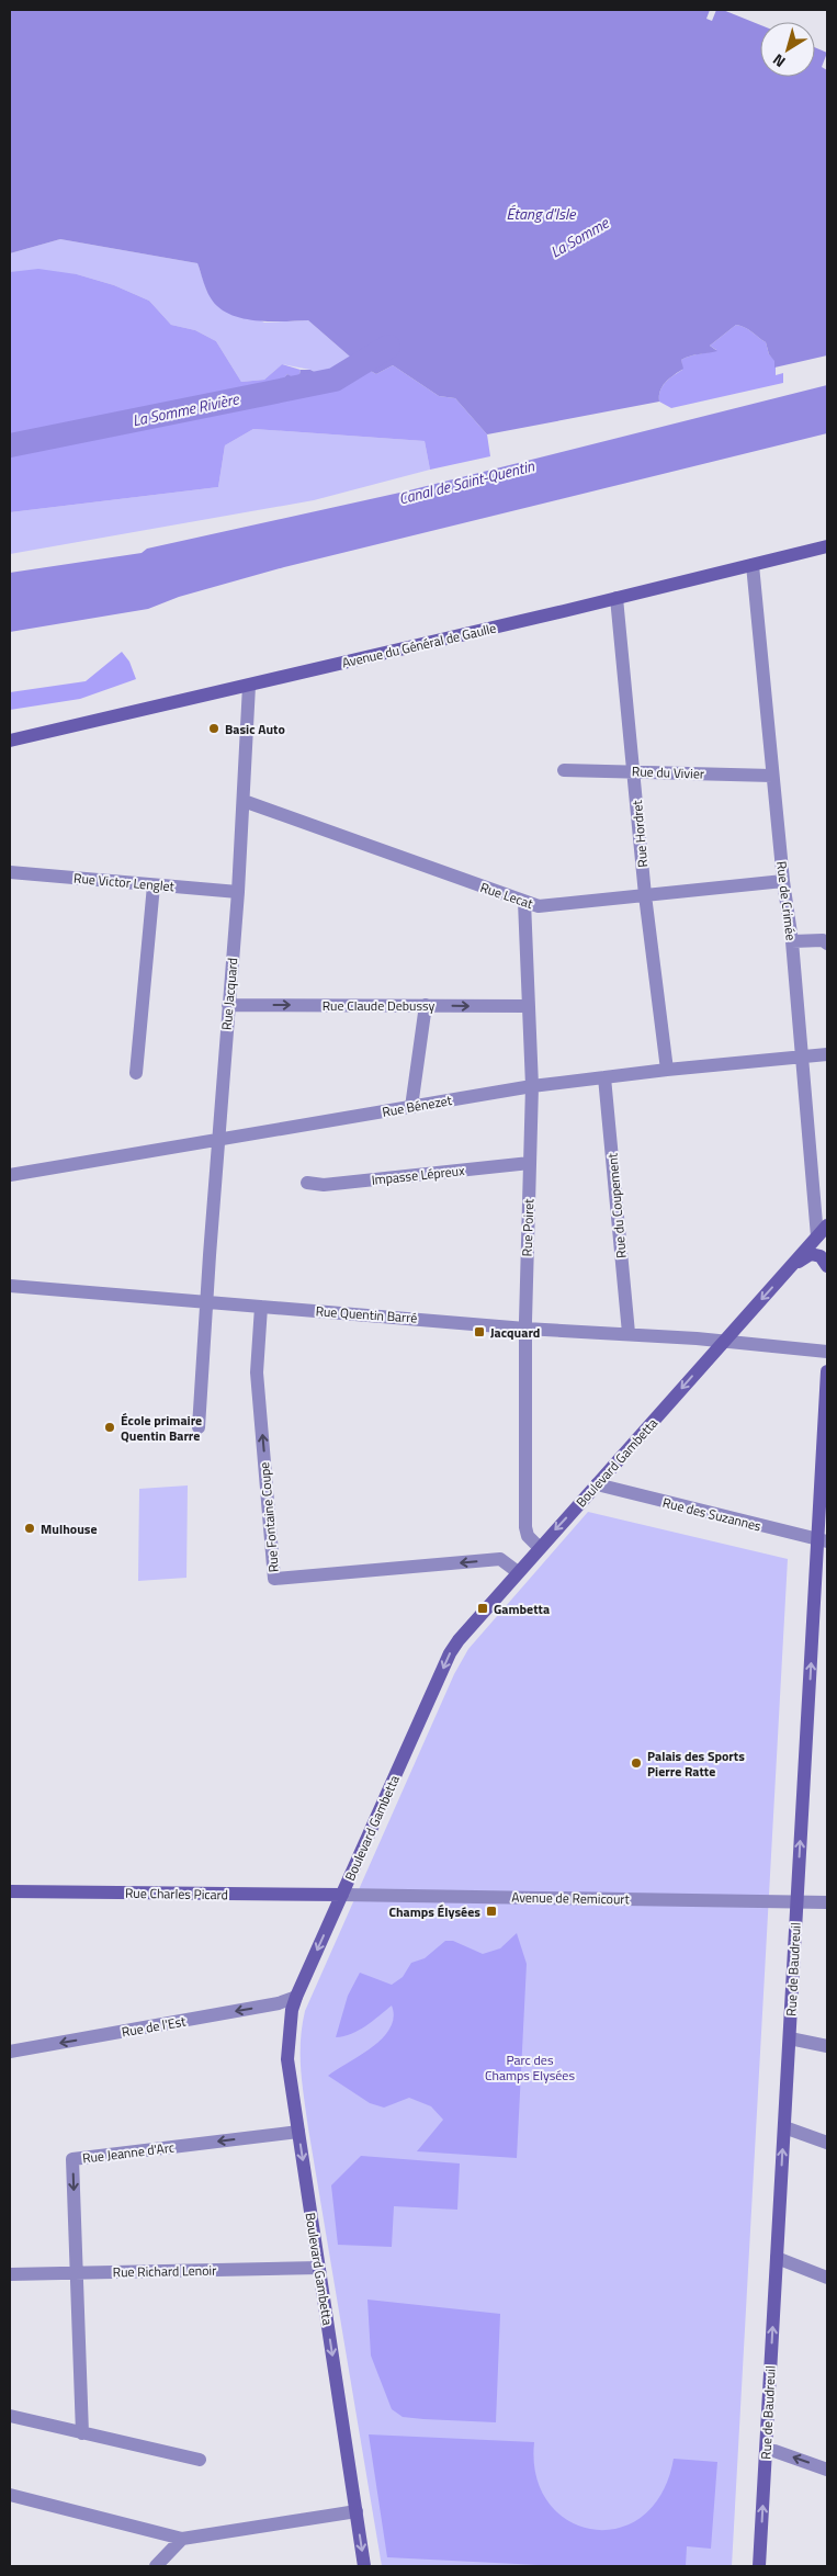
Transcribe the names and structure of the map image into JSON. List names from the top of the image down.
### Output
{
  "streets": {
    "main road": [
      "Avenue du Général de Gaulle",
      "Boulevard Gambetta",
      "Rue Charles Picard",
      "Rue de Baudreuil"
    ],
    "street": [
      "Rue du Vivier",
      "Rue Hordret",
      "Rue Victor Lenglet",
      "Rue Lecat",
      "Rue de Crimée",
      "Rue Jacquard",
      "Rue Claude Debussy",
      "Rue Bénezet",
      "Impasse Lépreux",
      "Rue du Coupement",
      "Rue Poiret",
      "Rue Quentin Barré",
      "Rue des Suzannes",
      "Rue Fontaine Coupe",
      "Avenue de Remicourt",
      "Rue de l'Est",
      "Rue Jeanne d'Arc",
      "Rue Richard Lenoir"
    ]
  },
  "crossings": [
    ["Avenue du Général de Gaulle", "Rue Hordret"],
    ["Avenue du Général de Gaulle", "Rue de Crimée"],
    ["Avenue du Général de Gaulle", "Rue Jacquard"],
    ["Rue du Vivier", "Rue Hordret"],
    ["Rue du Vivier", "Rue de Crimée"],
    ["Rue Hordret", "Rue Lecat"],
    ["Rue Hordret", "Rue Bénezet"],
    ["Rue Victor Lenglet", "Rue Jacquard"],
    ["Rue Lecat", "Rue de Crimée"],
    ["Rue Lecat", "Rue Jacquard"],
    ["Rue Lecat", "Rue Poiret"],
    ["Rue de Crimée", "Rue Bénezet"],
    ["Rue de Crimée", "Boulevard Gambetta"],
    ["Rue Jacquard", "Rue Claude Debussy"],
    ["Rue Jacquard", "Rue Bénezet"],
    ["Rue Jacquard", "Rue Quentin Barré"],
    ["Rue Claude Debussy", "Rue Poiret"],
    ["Rue Bénezet", "Rue du Coupement"],
    ["Rue Bénezet", "Rue Poiret"],
    ["Impasse Lépreux", "Rue Poiret"],
    ["Rue du Coupement", "Rue Quentin Barré"],
    ["Rue Poiret", "Rue Quentin Barré"],
    ["Rue Poiret", "Boulevard Gambetta"],
    ["Rue Quentin Barré", "Boulevard Gambetta"],
    ["Rue Quentin Barré", "Rue Fontaine Coupe"],
    ["Boulevard Gambetta", "Rue des Suzannes"],
    ["Boulevard Gambetta", "Rue Fontaine Coupe"],
    ["Boulevard Gambetta", "Rue Charles Picard"],
    ["Boulevard Gambetta", "Avenue de Remicourt"],
    ["Boulevard Gambetta", "Rue de l'Est"],
    ["Boulevard Gambetta", "Rue Jeanne d'Arc"],
    ["Boulevard Gambetta", "Rue Richard Lenoir"],
    ["Rue des Suzannes", "Rue de Baudreuil"],
    ["Rue Charles Picard", "Avenue de Remicourt"],
    ["Avenue de Remicourt", "Rue de Baudreuil"],
    ["Rue Jeanne d'Arc", "Rue Richard Lenoir"]
  ],
  "one_way": [
    "Rue Claude Debussy",
    "Boulevard Gambetta",
    "Rue de Baudreuil",
    "Rue de l'Est"
  ],
  "water": [
    "Étang d'Isle",
    "La Somme",
    "La Somme Rivière",
    "Canal de Saint-Quentin"
  ],
  "parks": ["Parc des Champs Elysées"],
  "places": {
    "other": [
      "Basic Auto",
      "École primaire Quentin Barre",
      "Mulhouse",
      "Palais des Sports Pierre Ratte"
    ],
    "transit": ["Jacquard", "Gambetta", "Champs Élysées"]
  },
  "north": "bottom left"
}
